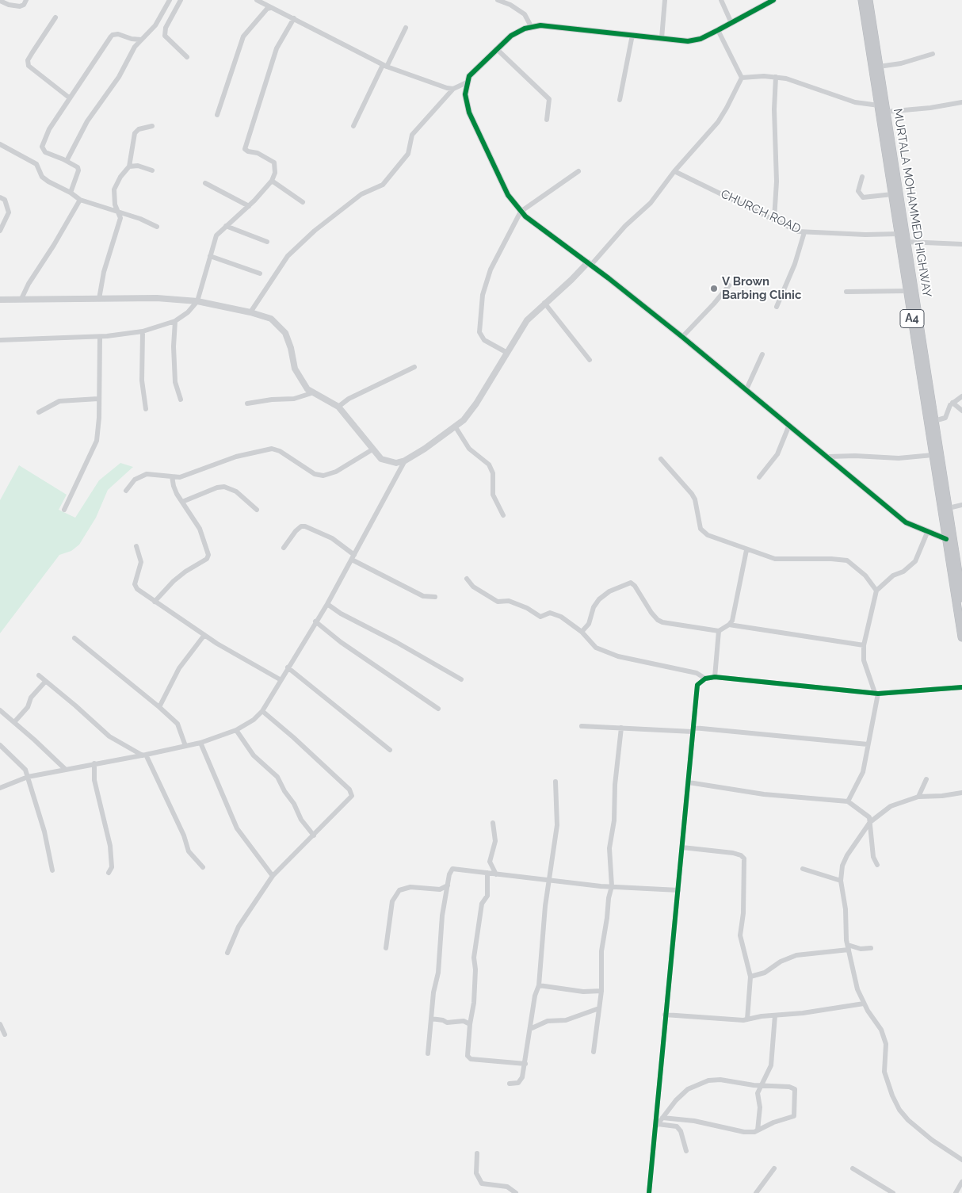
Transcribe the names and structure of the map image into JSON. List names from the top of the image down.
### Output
{
  "streets": {
    "highway": ["MURTALA MOHAMMED HIGHWAY", "A4"],
    "street": ["CHURCH ROAD"]
  },
  "crossings": [
    ["CHURCH ROAD", "A4"]
  ],
  "places": ["V Brown Barbing Clinic"]
}
